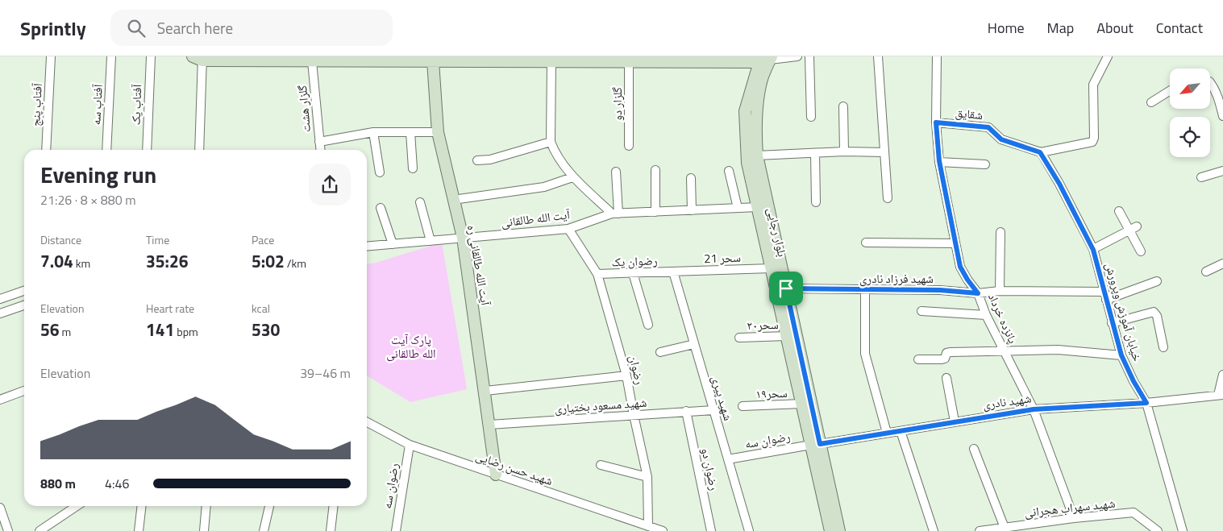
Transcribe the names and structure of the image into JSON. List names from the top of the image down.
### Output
{
  "streets": {
    "street": [
      "گلزار دو",
      "آفتاب پنج",
      "آفتاب سه",
      "آفتاب یک",
      "گلزار هشت",
      "شقایق",
      "آیت الله طالقانی",
      "بلوار رجایی",
      "سحر 21",
      "رضوان یک",
      "آیت الله طالقانی ره",
      "شهید فرزاد نادری",
      "خیابان آموزش وپرورش",
      "پانزده خرداد",
      "سحر۲۰",
      "رضوان",
      "سحر۱۹",
      "شهید پیری",
      "شهید نادری",
      "شهید مسعود بختیاری",
      "رضوان سه",
      "شهید حسن رضایی",
      "رضوان دو",
      "شهید سهراب هجرانی"
    ]
  },
  "crossings": [
    ["شقایق", "خیابان آموزش وپرورش"],
    ["شقایق", "پانزده خرداد"],
    ["آیت الله طالقانی", "بلوار رجایی"],
    ["آیت الله طالقانی", "آیت الله طالقانی ره"],
    ["آیت الله طالقانی", "رضوان"],
    ["بلوار رجایی", "سحر 21"],
    ["بلوار رجایی", "شهید فرزاد نادری"],
    ["بلوار رجایی", "سحر۲۰"],
    ["بلوار رجایی", "سحر۱۹"],
    ["بلوار رجایی", "شهید نادری"],
    ["بلوار رجایی", "رضوان سه"],
    ["سحر 21", "رضوان یک"],
    ["سحر 21", "شهید پیری"],
    ["رضوان یک", "رضوان"],
    ["رضوان یک", "شهید پیری"],
    ["آیت الله طالقانی ره", "شهید مسعود بختیاری"],
    ["آیت الله طالقانی ره", "شهید حسن رضایی"],
    ["شهید فرزاد نادری", "خیابان آموزش وپرورش"],
    ["شهید فرزاد نادری", "پانزده خرداد"],
    ["خیابان آموزش وپرورش", "شهید نادری"],
    ["پانزده خرداد", "شهید نادری"],
    ["پانزده خرداد", "شهید سهراب هجرانی"],
    ["رضوان", "شهید مسعود بختیاری"],
    ["رضوان", "شهید حسن رضایی"],
    ["شهید پیری", "شهید مسعود بختیاری"],
    ["شهید پیری", "رضوان سه"],
    ["شهید نادری", "رضوان سه"],
    ["شهید مسعود بختیاری", "رضوان دو"],
    ["رضوان سه", "شهید حسن رضایی"]
  ],
  "parks": ["پارک آیت الله طالقانی"],
  "north": "bottom left",
  "page": {
    "header": "Sprintly",
    "search": "Search here",
    "nav": [
      "Home",
      "Map",
      "About",
      "Contact"
    ],
    "heading": ["Evening run", "21:26 · 8 × 880 m"],
    "stats": [
      ["Distance", "7.04 km"],
      ["Time", "35:26"],
      ["Pace", "5:02 /km"],
      ["Elevation", "56 m"],
      ["Heart rate", "141 bpm"],
      ["kcal", "530"]
    ],
    "chart": ["Elevation", "39–46 m"],
    "list": [
      {
        "name": "880 m",
        "note": "4:46"
      }
    ]
  }
}
